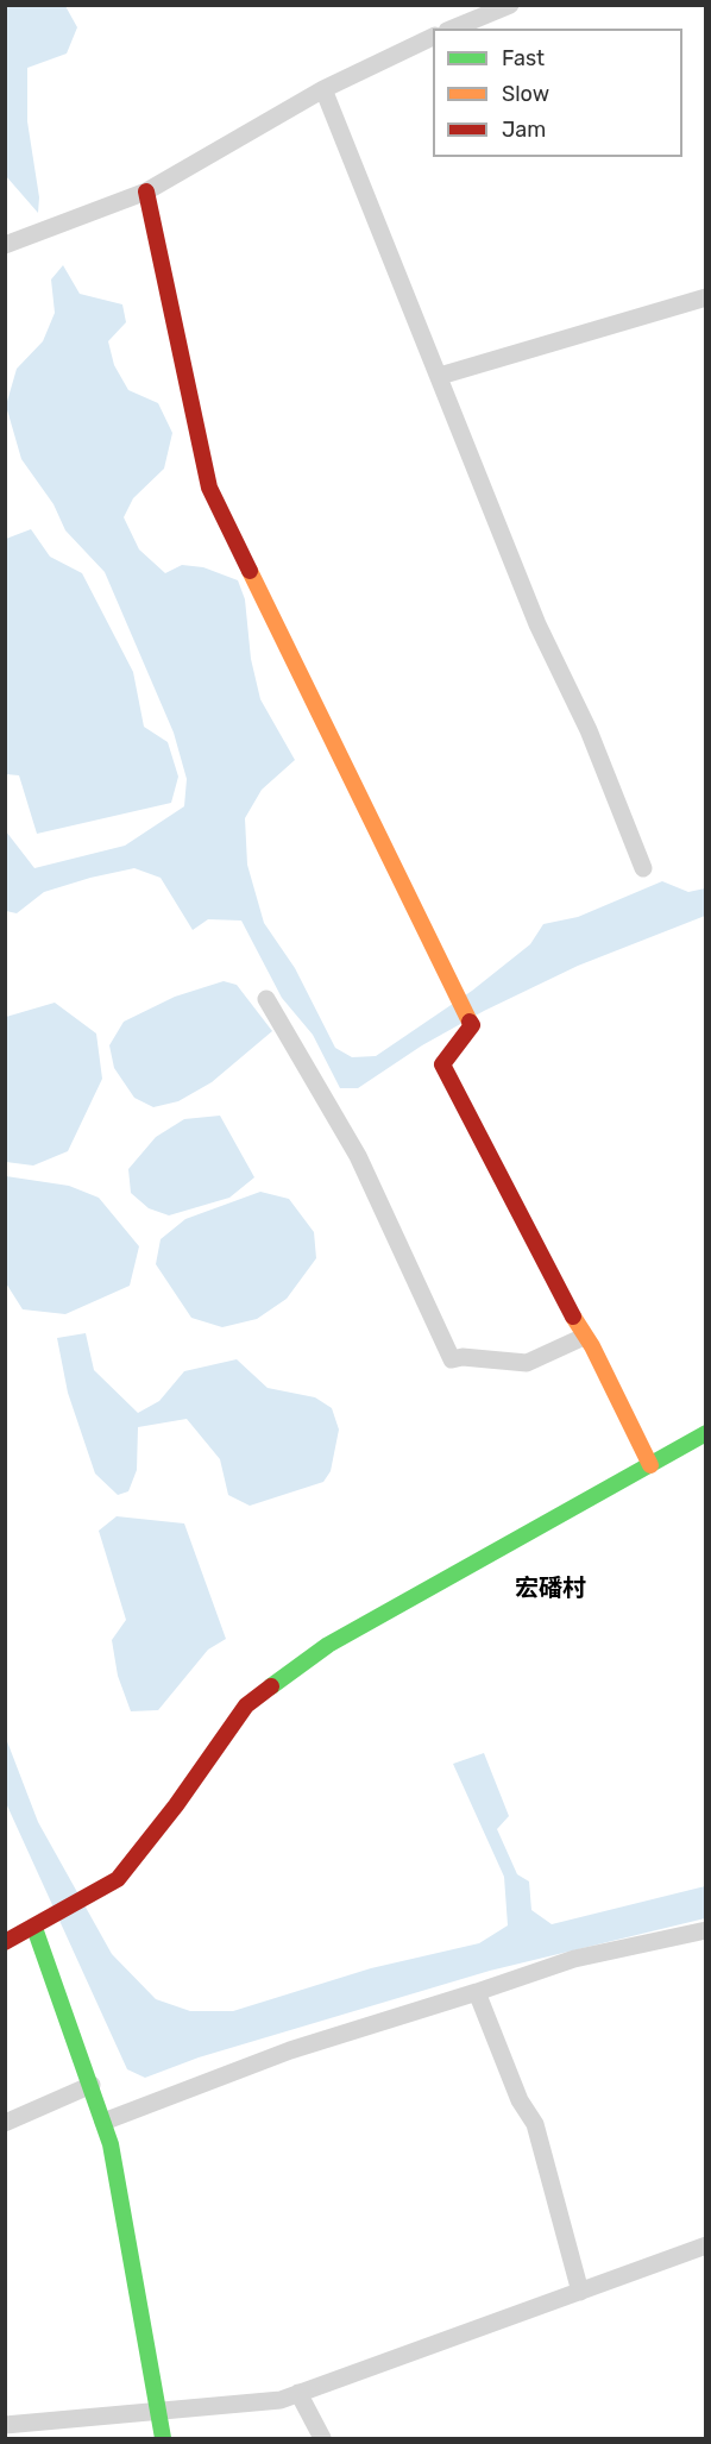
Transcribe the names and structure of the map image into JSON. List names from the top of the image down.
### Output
{
  "districts": ["宏磻村"],
  "legend": ["Fast", "Slow", "Jam"]
}
